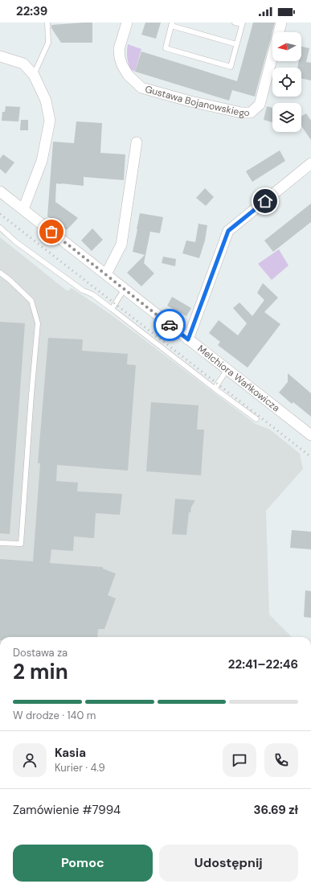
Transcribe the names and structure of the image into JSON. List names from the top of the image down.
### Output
{
  "streets": {
    "street": ["Gustawa Bojanowskiego", "Melchiora Wańkowicza"]
  },
  "north": "left",
  "page": {
    "status": "22:39",
    "heading": ["2 min", "Dostawa za", "22:41–22:46"],
    "panel": [
      "Kasia",
      "Kurier · 4.9",
      "Zamówienie #7994",
      "36.69 zł"
    ],
    "bar": "W drodze · 140 m",
    "buttons": ["Pomoc", "Udostępnij"]
  }
}
